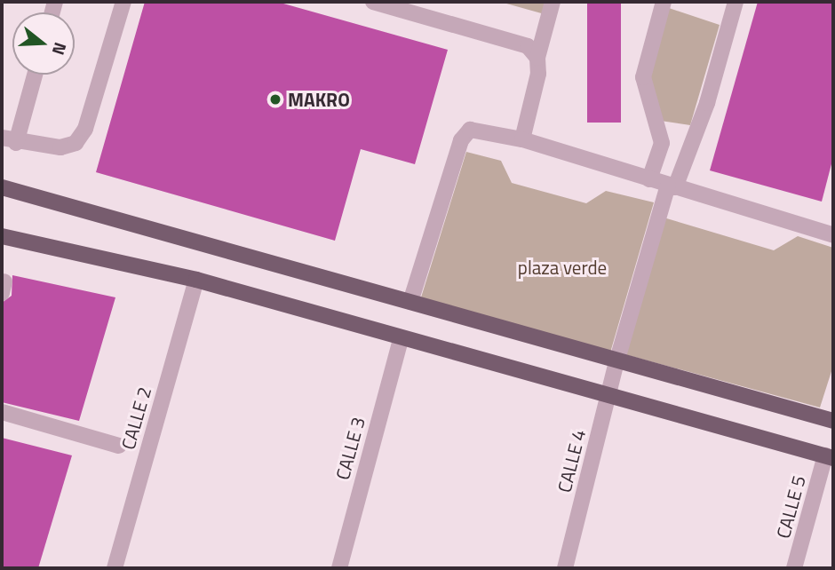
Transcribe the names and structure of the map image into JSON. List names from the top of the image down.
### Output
{
  "streets": {
    "street": [
      "CALLE 2",
      "CALLE 3",
      "CALLE 4",
      "CALLE 5"
    ]
  },
  "parks": ["plaza verde"],
  "places": ["MAKRO"],
  "north": "right"
}
